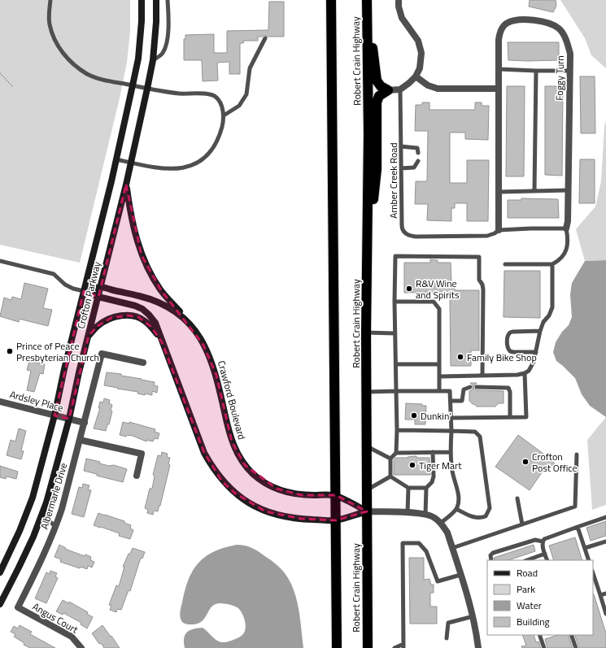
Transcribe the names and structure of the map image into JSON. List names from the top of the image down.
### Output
{
  "streets": {
    "highway": ["Robert Crain Highway"],
    "street": [
      "Foggy Turn",
      "Crofton Parkway",
      "Crawford Boulevard",
      "Ardsley Place",
      "Albermarle Drive",
      "Angus Court"
    ],
    "lane": ["Amber Creek Road"]
  },
  "crossings": [
    ["Robert Crain Highway", "Crawford Boulevard"],
    ["Foggy Turn", "Amber Creek Road"],
    ["Crofton Parkway", "Crawford Boulevard"],
    ["Crofton Parkway", "Ardsley Place"],
    ["Albermarle Drive", "Angus Court"]
  ],
  "places": [
    "R&V Wine and Spirits",
    "Prince of Peace Presbyterian Church",
    "Family Bike Shop",
    "Dunkin'",
    "Crofton Post Office",
    "Tiger Mart"
  ],
  "legend": [
    "Road",
    "Park",
    "Water",
    "Building"
  ]
}
